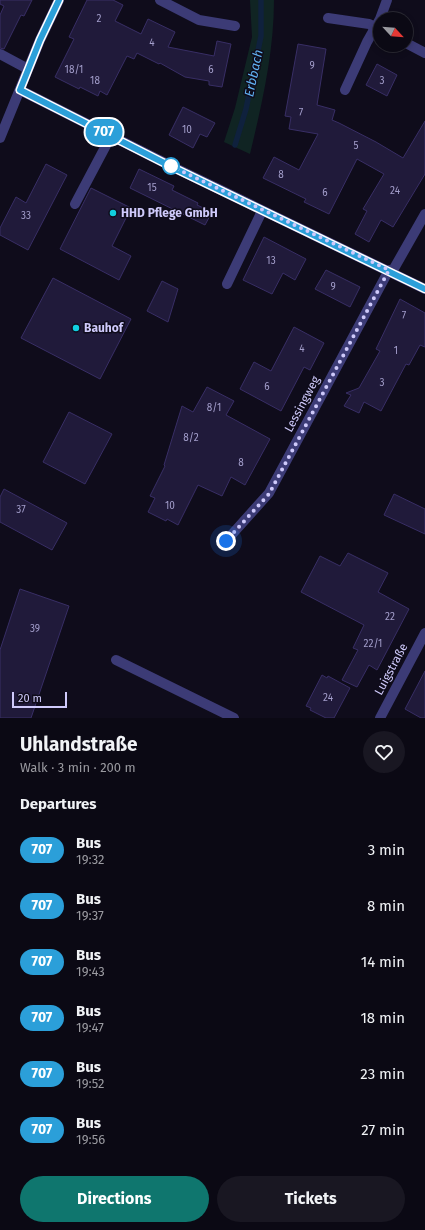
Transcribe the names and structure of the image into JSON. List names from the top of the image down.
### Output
{
  "streets": {
    "street": ["Lessingweg", "Luigstraße"]
  },
  "water": ["Erbbach"],
  "places": ["HHD Pflege GmbH", "Bauhof"],
  "lines": ["bus line 707"],
  "house_numbers": [
    "2",
    "4",
    "9",
    "18/1",
    "6",
    "18",
    "3",
    "7",
    "10",
    "5",
    "8",
    "15",
    "24",
    "6",
    "33",
    "13",
    "9",
    "7",
    "4",
    "1",
    "3",
    "6",
    "8/1",
    "8/2",
    "8",
    "10",
    "37",
    "22",
    "39",
    "22/1",
    "24"
  ],
  "scale_bar": "20 m",
  "north": "bottom right",
  "page": {
    "on_map": "707",
    "scale": "20 m",
    "heading": [
      ["Uhlandstraße", "Walk · 3 min · 200 m"],
      "Departures"
    ],
    "list": [
      {
        "mark": "707",
        "name": "Bus",
        "note": "19:32",
        "value": "3 min"
      },
      {
        "mark": "707",
        "name": "Bus",
        "note": "19:37",
        "value": "8 min"
      },
      {
        "mark": "707",
        "name": "Bus",
        "note": "19:43",
        "value": "14 min"
      },
      {
        "mark": "707",
        "name": "Bus",
        "note": "19:47",
        "value": "18 min"
      },
      {
        "mark": "707",
        "name": "Bus",
        "note": "19:52",
        "value": "23 min"
      },
      {
        "mark": "707",
        "name": "Bus",
        "note": "19:56",
        "value": "27 min"
      }
    ],
    "buttons": ["Directions", "Tickets"]
  }
}
